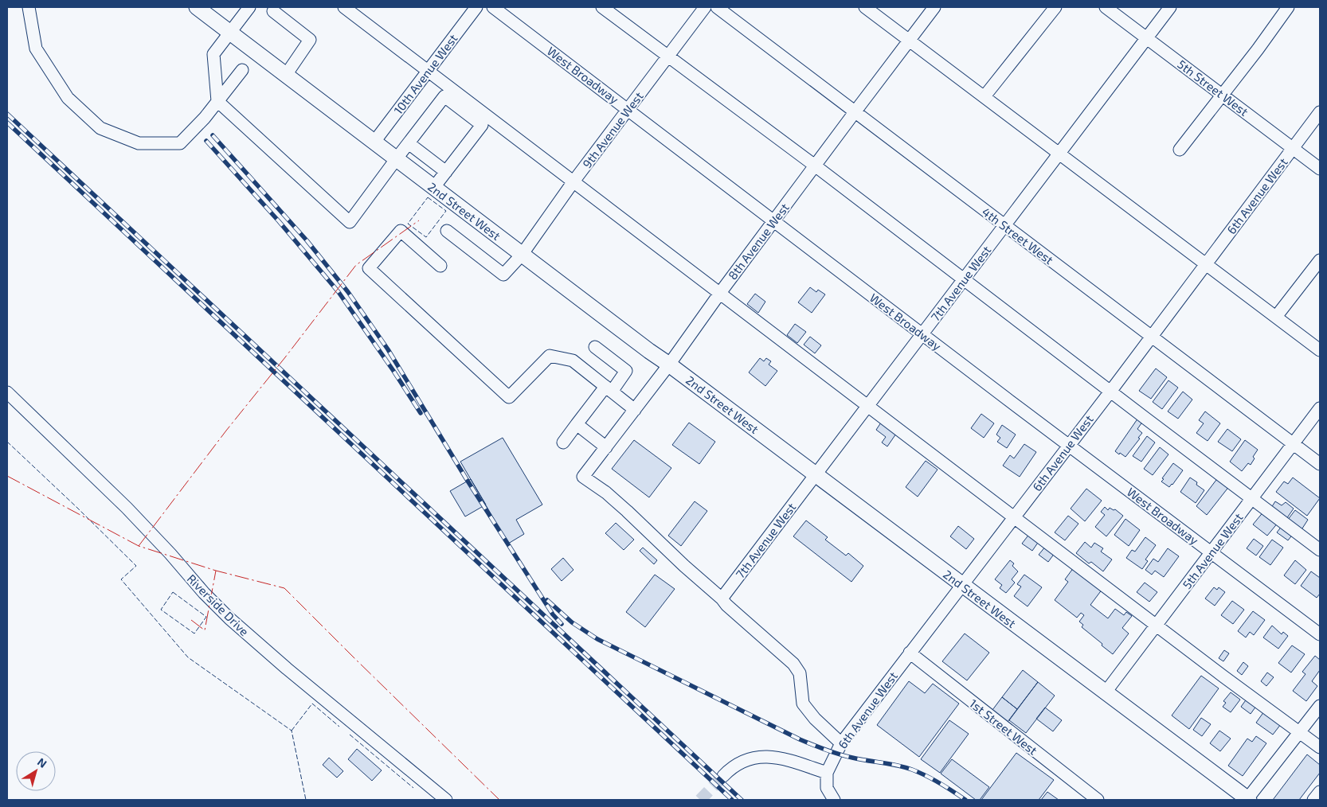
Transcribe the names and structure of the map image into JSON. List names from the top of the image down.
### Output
{
  "streets": {
    "main road": ["2nd Street West"],
    "street": [
      "10th Avenue West",
      "West Broadway",
      "5th Street West",
      "9th Avenue West",
      "6th Avenue West",
      "4th Street West",
      "8th Avenue West",
      "7th Avenue West",
      "5th Avenue West",
      "Riverside Drive",
      "1st Street West"
    ]
  },
  "crossings": [
    ["10th Avenue West", "2nd Street West"],
    ["West Broadway", "9th Avenue West"],
    ["West Broadway", "6th Avenue West"],
    ["West Broadway", "8th Avenue West"],
    ["West Broadway", "7th Avenue West"],
    ["West Broadway", "5th Avenue West"],
    ["5th Street West", "6th Avenue West"],
    ["5th Street West", "7th Avenue West"],
    ["9th Avenue West", "2nd Street West"],
    ["6th Avenue West", "2nd Street West"],
    ["6th Avenue West", "4th Street West"],
    ["6th Avenue West", "1st Street West"],
    ["2nd Street West", "8th Avenue West"],
    ["2nd Street West", "7th Avenue West"],
    ["2nd Street West", "5th Avenue West"],
    ["4th Street West", "8th Avenue West"],
    ["4th Street West", "7th Avenue West"],
    ["4th Street West", "5th Avenue West"],
    ["8th Avenue West", "7th Avenue West"]
  ],
  "north": "top right"
}
